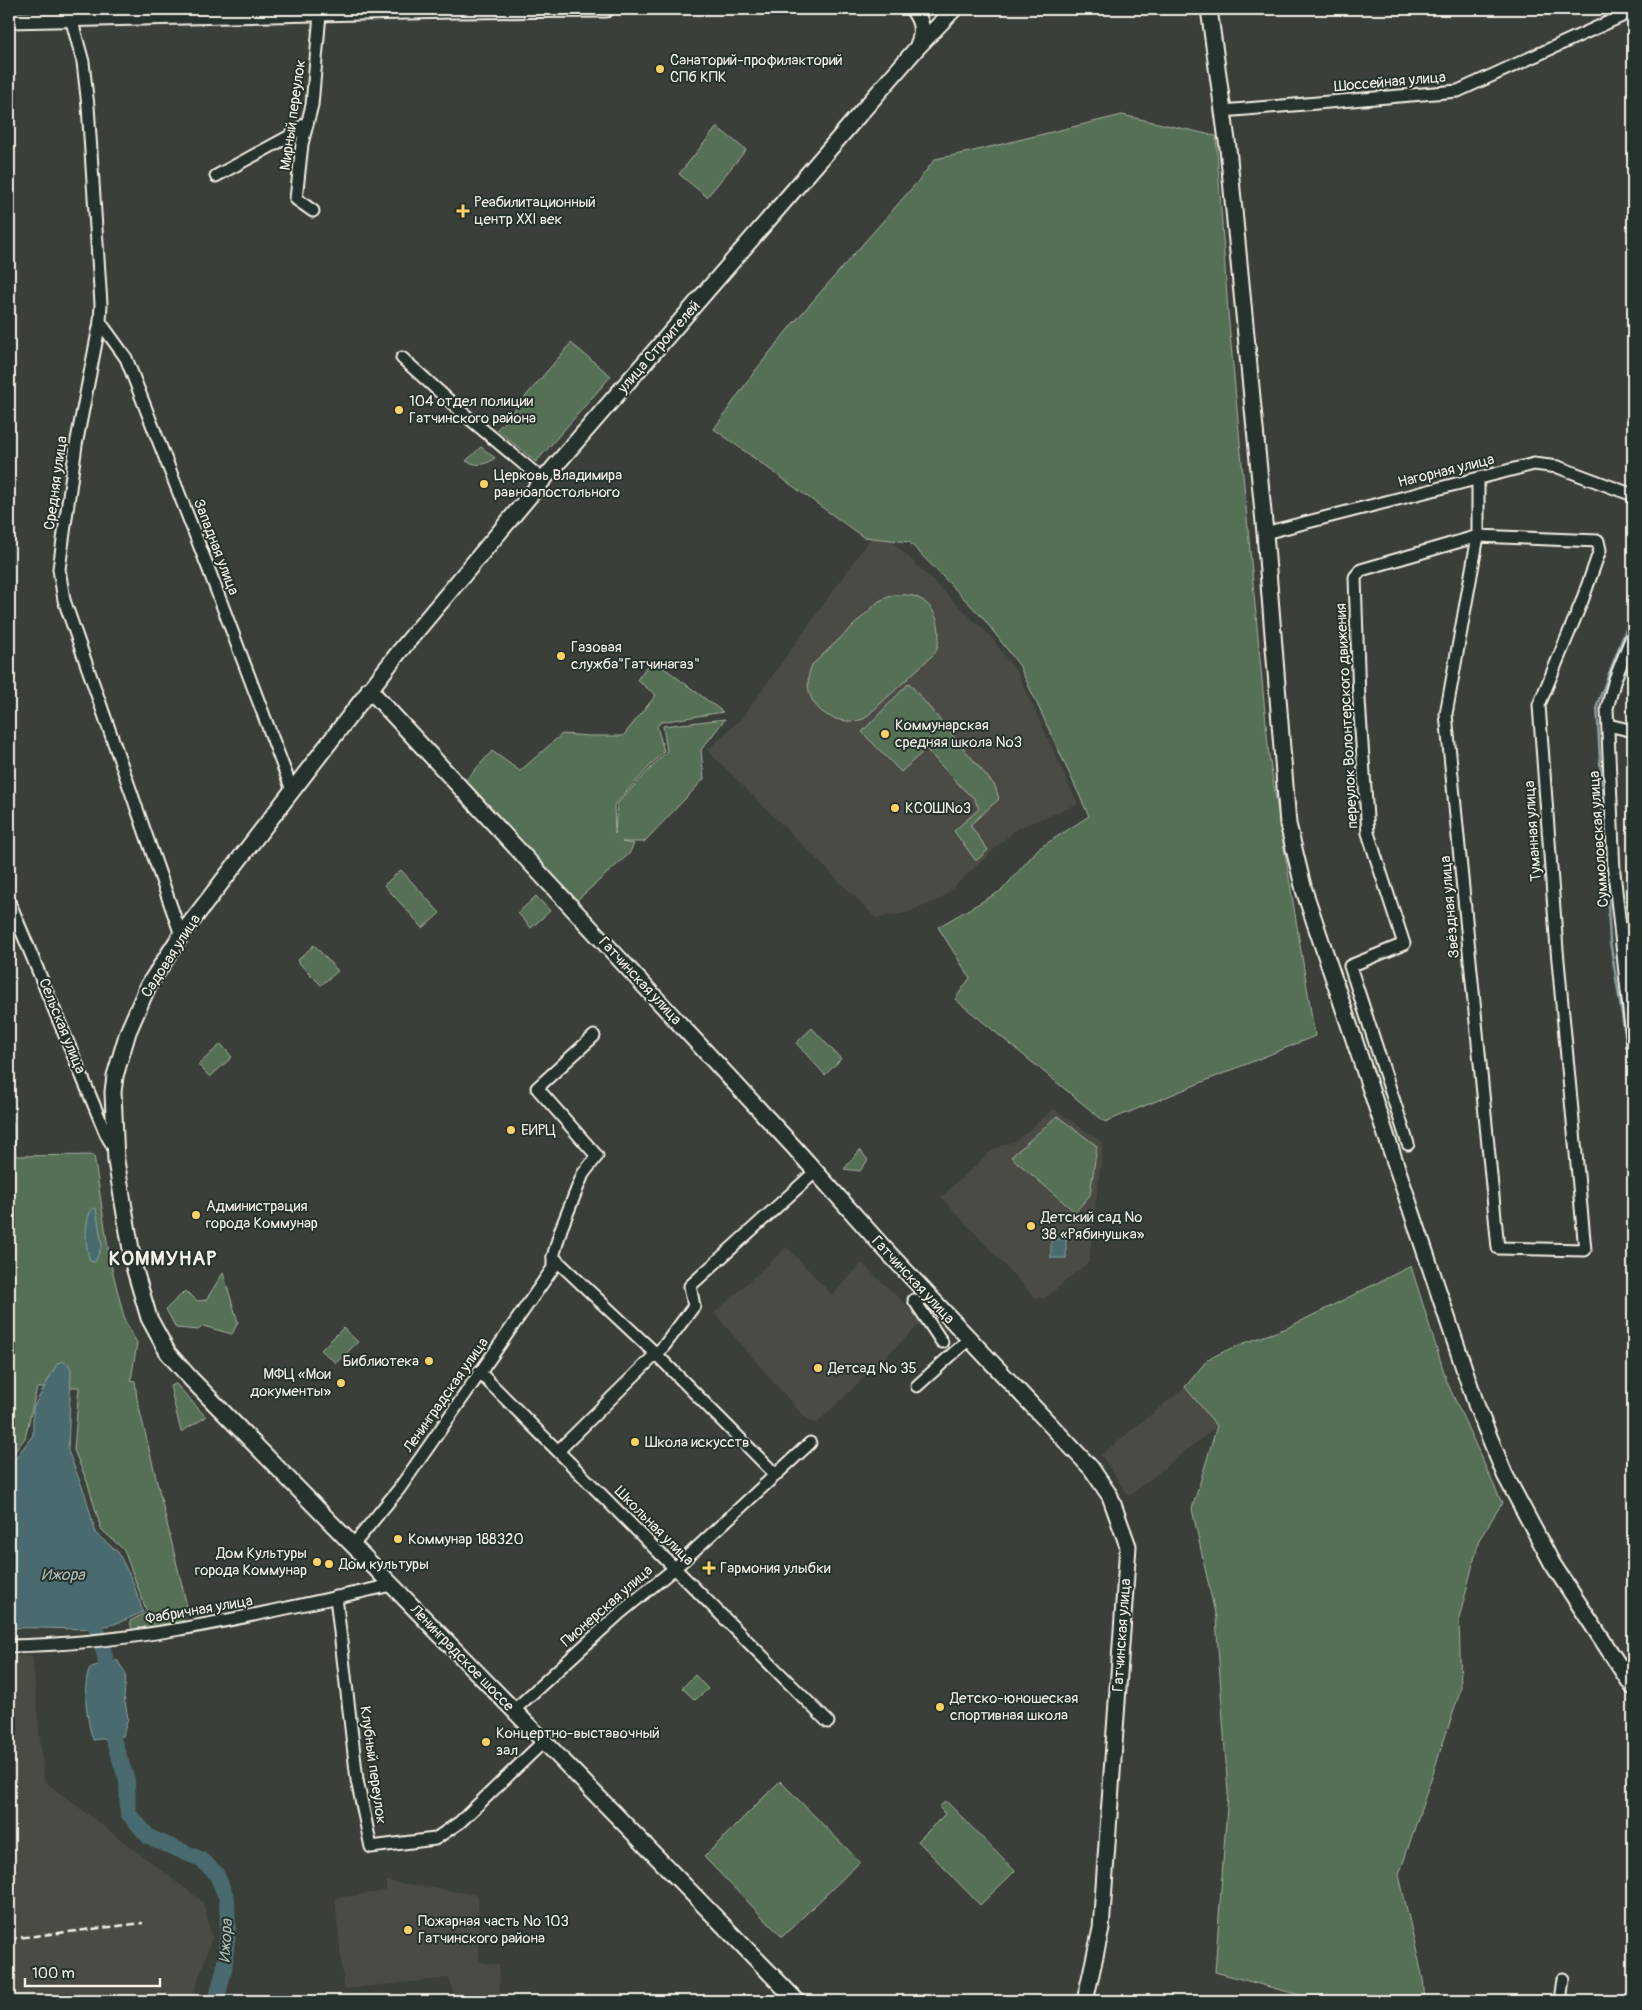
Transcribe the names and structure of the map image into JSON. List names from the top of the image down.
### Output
{
  "streets": {
    "main road": [
      "улица Строителей",
      "Садовая улица",
      "Гатчинская улица",
      "Ленинградское шоссе"
    ],
    "street": [
      "Шоссейная улица",
      "Мирный переулок",
      "Нагорная улица",
      "Средняя улица",
      "Западная улица",
      "переулок Волонтерского движения",
      "Туманная улица",
      "Суммоловская улица",
      "Звёздная улица",
      "Сельская улица",
      "Ленинградская улица",
      "Школьная улица",
      "Пионерская улица",
      "Фабричная улица",
      "Клубный переулок"
    ]
  },
  "crossings": [
    ["улица Строителей", "Садовая улица"],
    ["улица Строителей", "Гатчинская улица"],
    ["Нагорная улица", "Звёздная улица"],
    ["Средняя улица", "Западная улица"],
    ["Средняя улица", "Садовая улица"],
    ["Западная улица", "Садовая улица"],
    ["переулок Волонтерского движения", "Туманная улица"],
    ["переулок Волонтерского движения", "Звёздная улица"],
    ["Туманная улица", "Звёздная улица"],
    ["Садовая улица", "Гатчинская улица"],
    ["Садовая улица", "Сельская улица"],
    ["Садовая улица", "Ленинградское шоссе"],
    ["Ленинградская улица", "Школьная улица"],
    ["Ленинградская улица", "Ленинградское шоссе"],
    ["Школьная улица", "Пионерская улица"],
    ["Пионерская улица", "Ленинградское шоссе"],
    ["Фабричная улица", "Ленинградское шоссе"],
    ["Фабричная улица", "Клубный переулок"],
    ["Ленинградское шоссе", "Клубный переулок"]
  ],
  "districts": ["КОММУНАР"],
  "water": ["Ижора"],
  "places": {
    "other": [
      "Санаторий-профилакторий СПб КПК",
      "104 отдел полиции Гатчинского района",
      "Церковь Владимира равноапостольного",
      "Газовая служба\"Гатчинагаз\"",
      "Коммунарская средняя школа №3",
      "КСОШ№3",
      "ЕИРЦ",
      "Администрация города Коммунар",
      "Детский сад № 38 «Рябинушка»",
      "Библиотека",
      "Детсад № 35",
      "МФЦ «Мои документы»",
      "Школа искусств",
      "Коммунар 188320",
      "Дом Культуры города Коммунар",
      "Дом культуры",
      "Детско-юношеская спортивная школа",
      "Концертно-выставочный зал",
      "Пожарная часть № 103 Гатчинского района"
    ],
    "health": ["Реабилитационный центр ХХI век", "Гармония улыбки"]
  },
  "scale_bar": "100 m"
}
